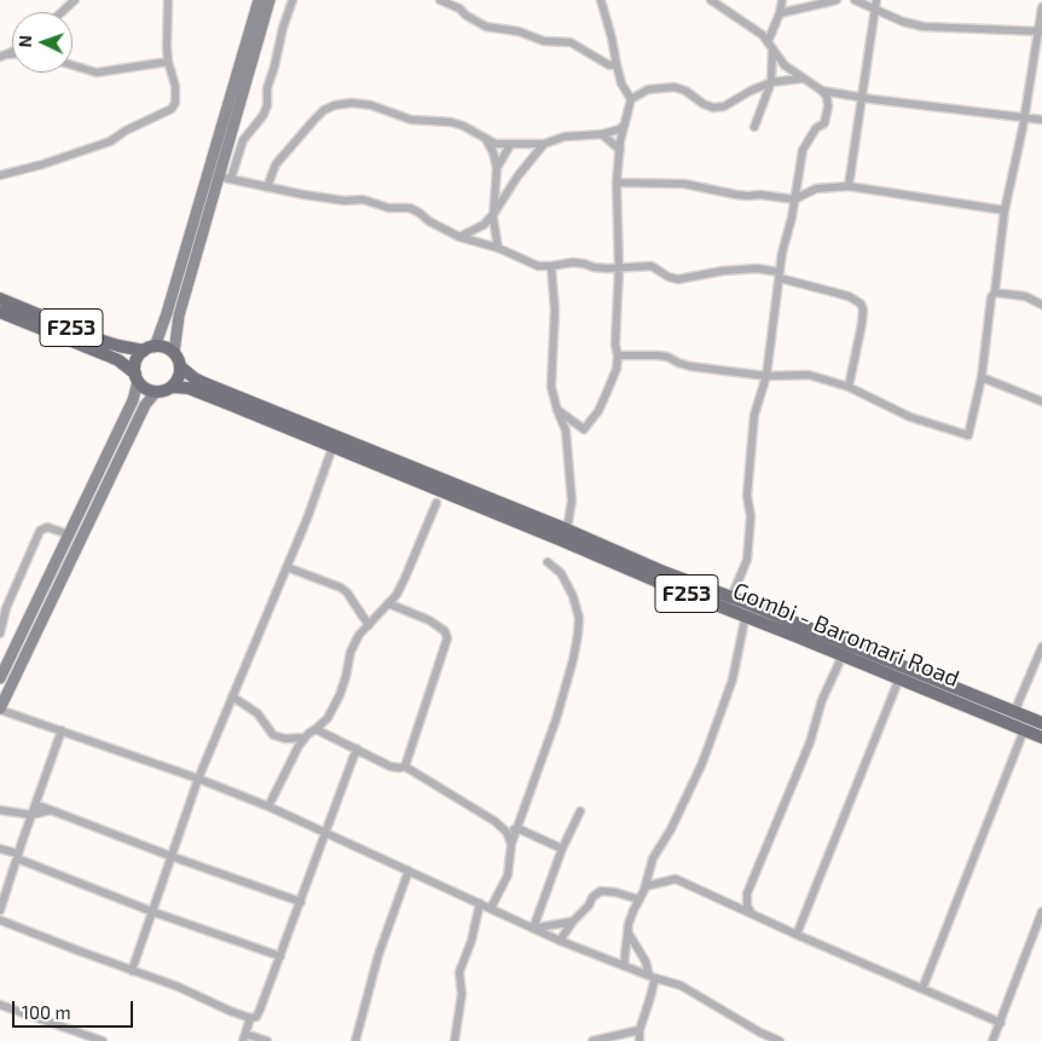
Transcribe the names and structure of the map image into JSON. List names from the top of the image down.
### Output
{
  "streets": {
    "main road": ["F253", "Gombi - Baromari Road"]
  },
  "crossings": [
    ["F253", "Gombi - Baromari Road"]
  ],
  "scale_bar": "100 m",
  "north": "left"
}
